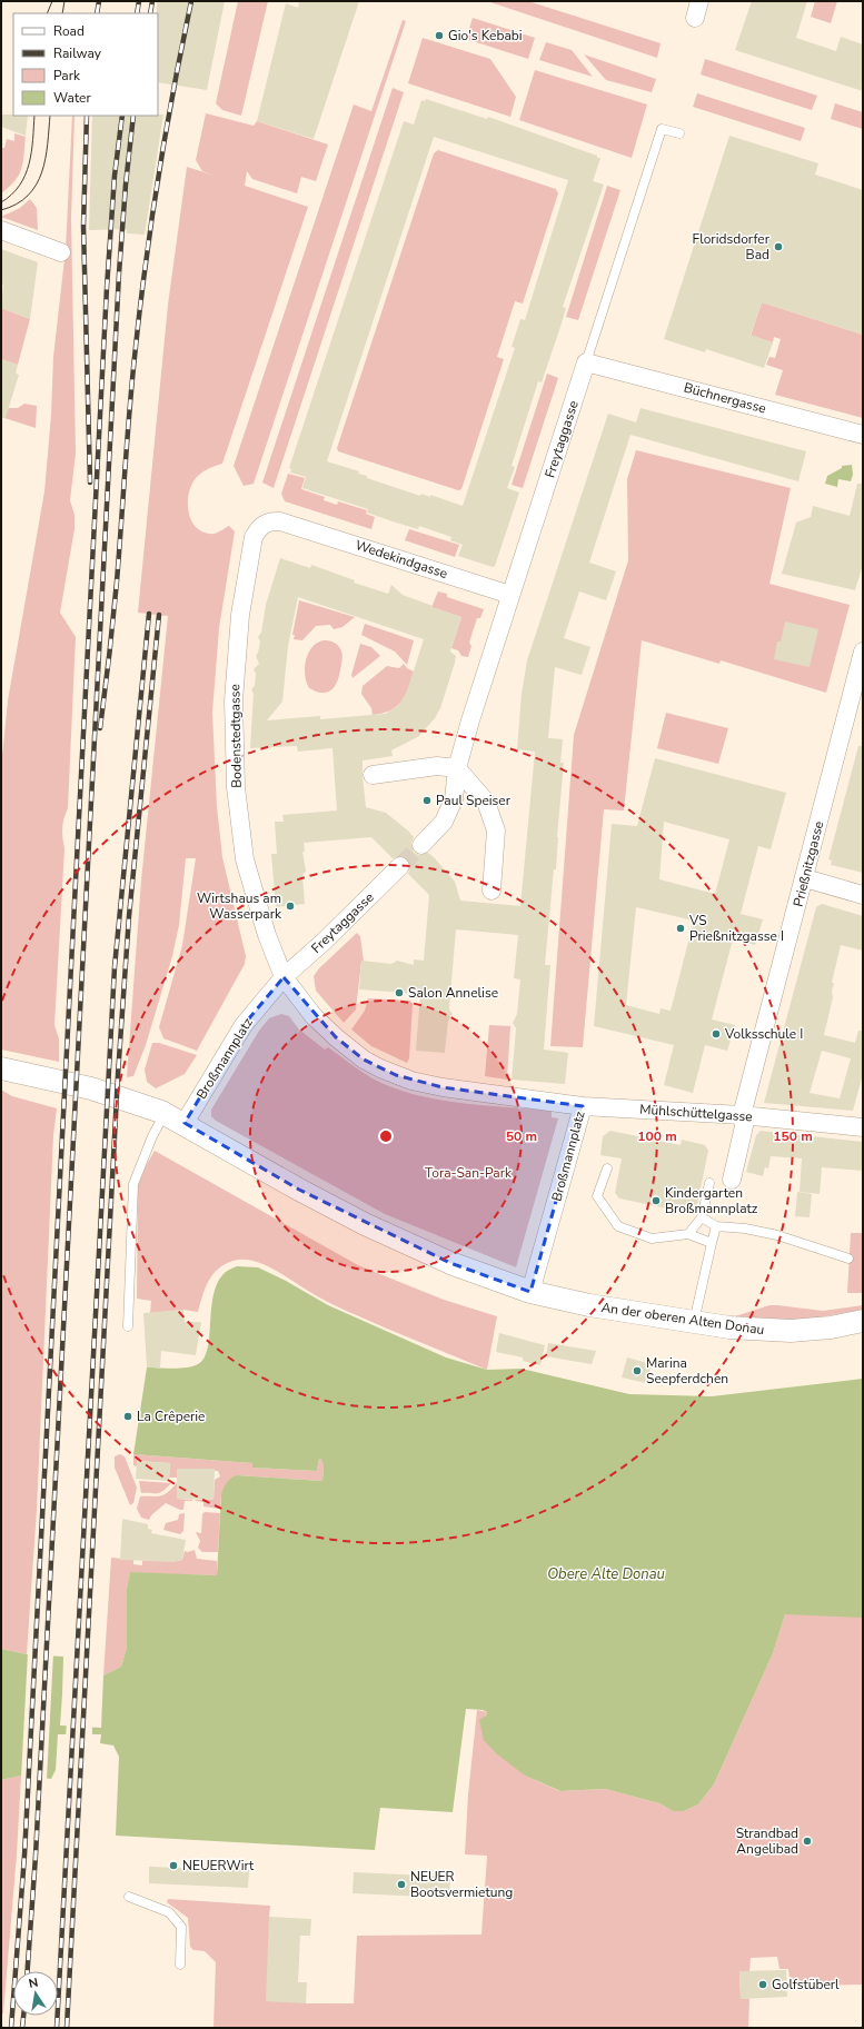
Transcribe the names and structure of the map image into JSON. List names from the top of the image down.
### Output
{
  "streets": {
    "street": [
      "Büchnergasse",
      "Freytaggasse",
      "Wedekindgasse",
      "Bodenstedtgasse",
      "Prießnitzgasse",
      "Broßmannplatz",
      "Mühlschüttelgasse",
      "An der oberen Alten Donau"
    ]
  },
  "crossings": [
    ["Büchnergasse", "Freytaggasse"],
    ["Freytaggasse", "Wedekindgasse"],
    ["Freytaggasse", "Bodenstedtgasse"],
    ["Freytaggasse", "Broßmannplatz"],
    ["Wedekindgasse", "Bodenstedtgasse"],
    ["Bodenstedtgasse", "Broßmannplatz"],
    ["Prießnitzgasse", "Mühlschüttelgasse"],
    ["Broßmannplatz", "Mühlschüttelgasse"],
    ["Broßmannplatz", "An der oberen Alten Donau"]
  ],
  "water": ["Obere Alte Donau"],
  "parks": ["Tora-San-Park"],
  "places": [
    "Gio's Kebabi",
    "Floridsdorfer Bad",
    "Paul Speiser",
    "Wirtshaus am Wasserpark",
    "VS Prießnitzgasse I",
    "Salon Annelise",
    "Volksschule I",
    "Kindergarten Broßmannplatz",
    "Marina Seepferdchen",
    "La Crêperie",
    "Strandbad Angelibad",
    "NEUERWirt",
    "NEUER Bootsvermietung",
    "Golfstüberl"
  ],
  "legend": [
    "Road",
    "Railway",
    "Park",
    "Water"
  ],
  "north": "top",
  "rings": ["50 m", "100 m", "150 m"]
}
